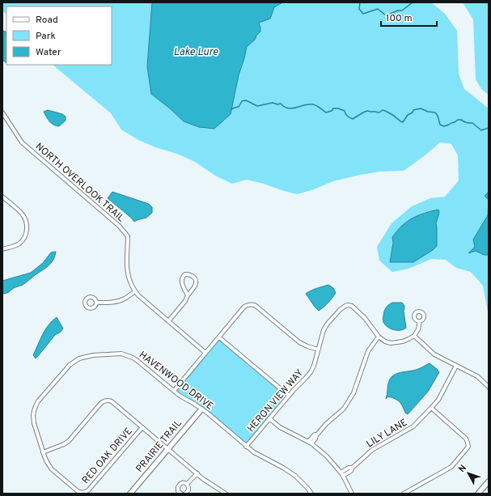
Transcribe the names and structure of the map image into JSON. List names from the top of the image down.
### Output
{
  "streets": {
    "street": [
      "NORTH OVERLOOK TRAIL",
      "HAVENWOOD DRIVE",
      "HERON VIEW WAY",
      "LILY LANE",
      "PRAIRIE TRAIL",
      "RED OAK DRIVE"
    ]
  },
  "crossings": [
    ["HAVENWOOD DRIVE", "HERON VIEW WAY"],
    ["HAVENWOOD DRIVE", "PRAIRIE TRAIL"],
    ["HAVENWOOD DRIVE", "RED OAK DRIVE"]
  ],
  "water": ["Lake Lure"],
  "legend": ["Road", "Park", "Water"],
  "scale_bar": "100 m",
  "north": "top left"
}
